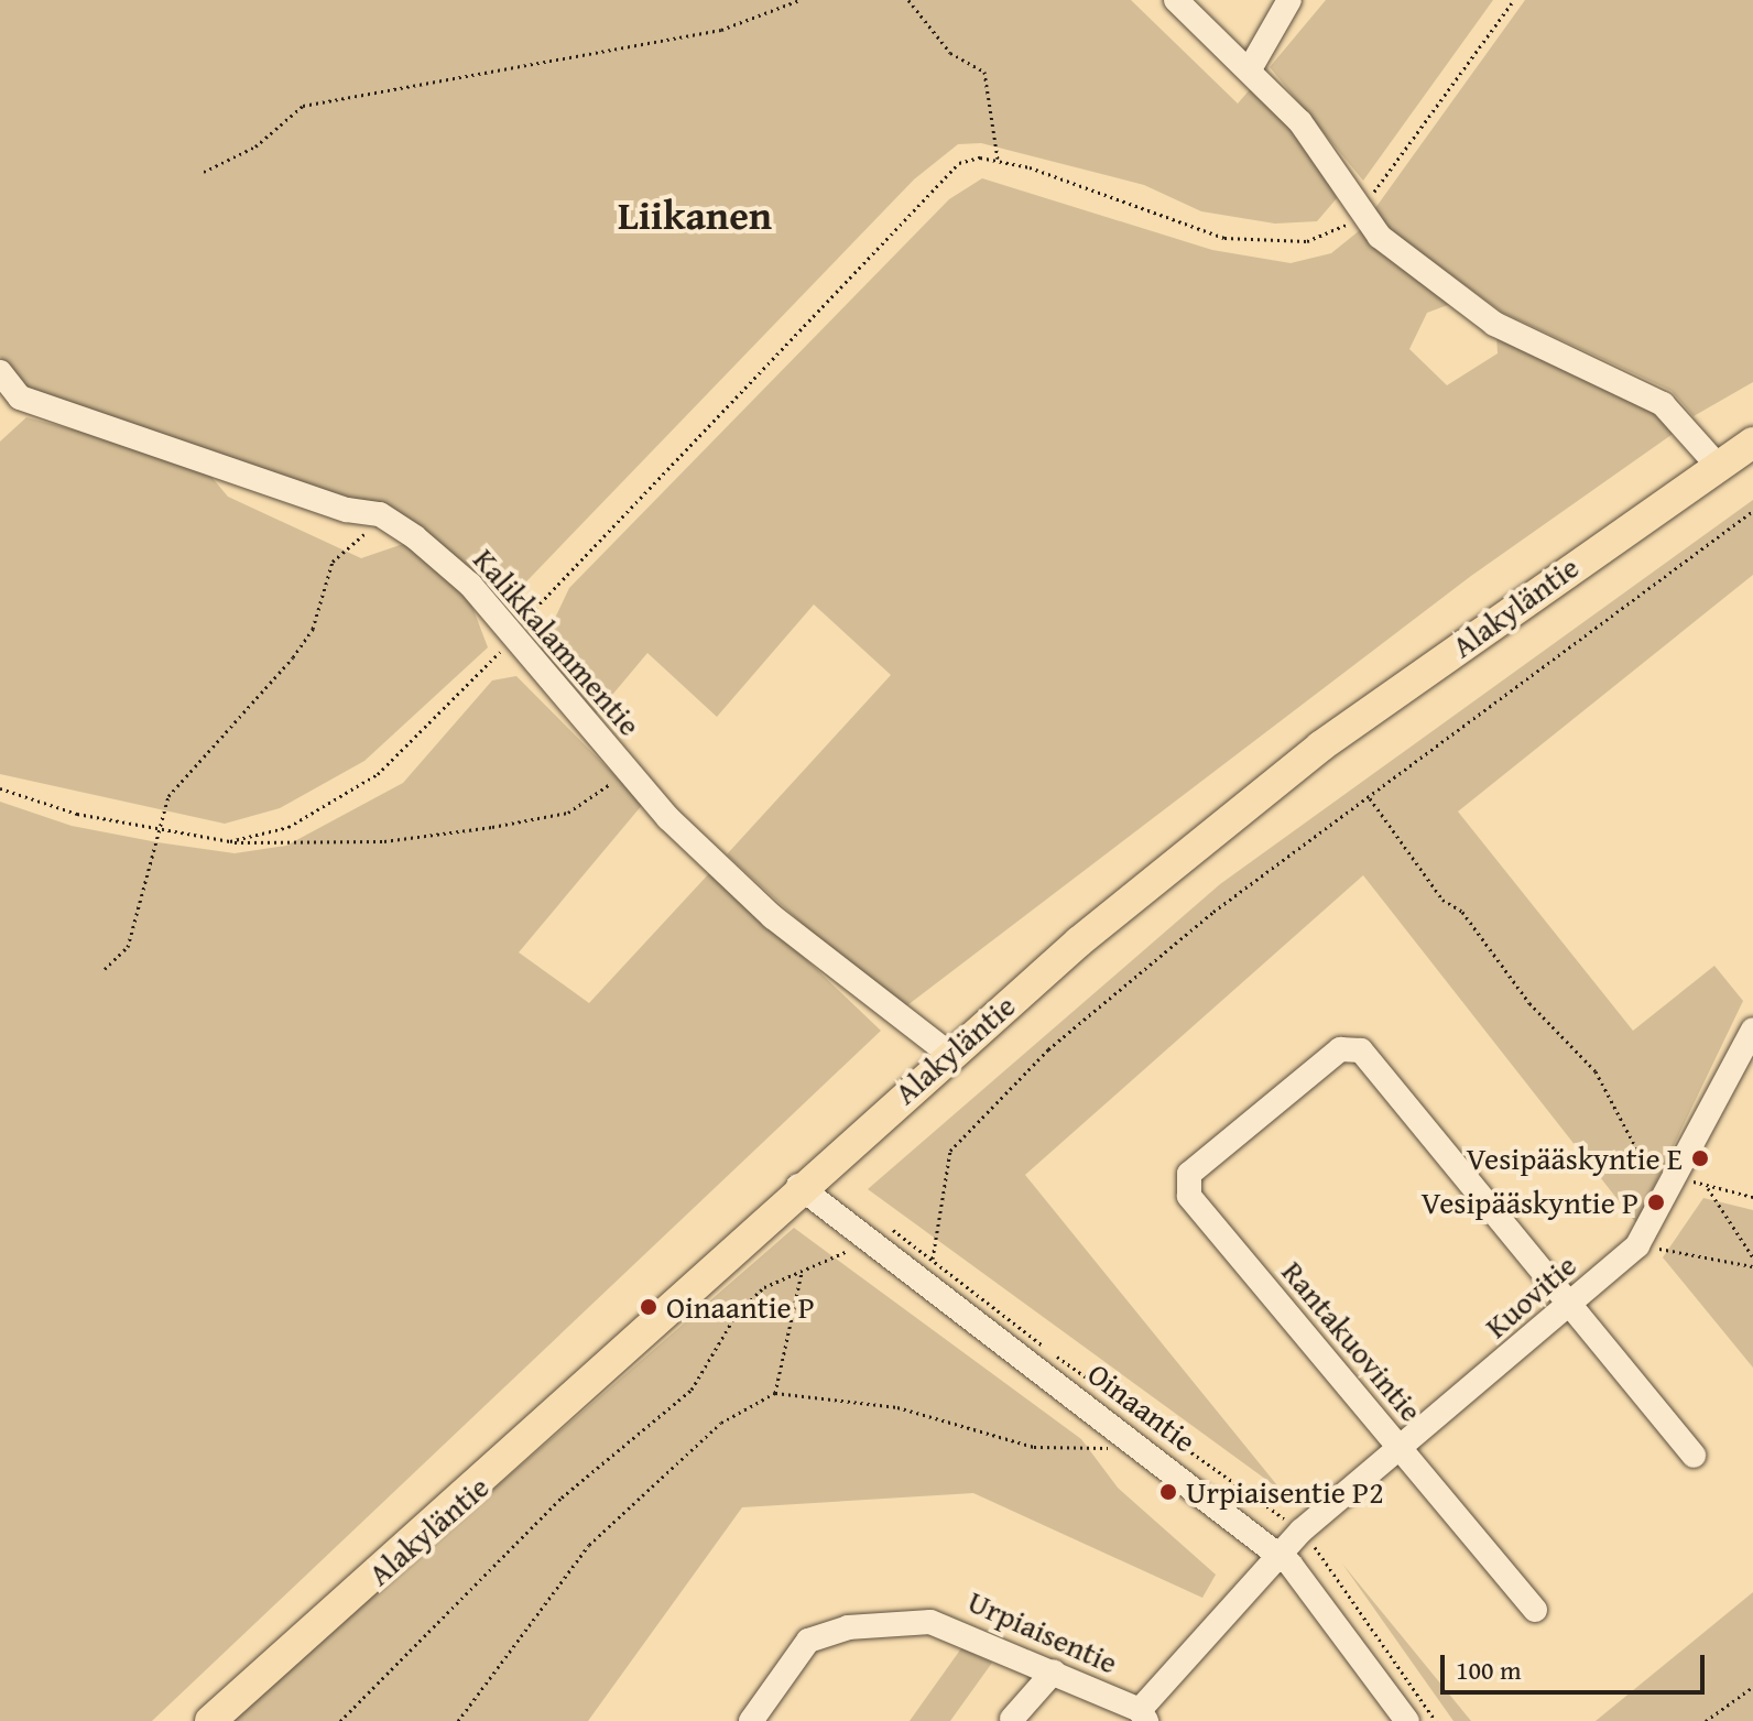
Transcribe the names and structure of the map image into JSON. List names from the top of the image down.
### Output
{
  "streets": {
    "main road": ["Alakyläntie"],
    "street": [
      "Kalikkalammentie",
      "Kuovitie",
      "Rantakuovintie",
      "Oinaantie",
      "Urpiaisentie"
    ]
  },
  "crossings": [
    ["Alakyläntie", "Kalikkalammentie"],
    ["Alakyläntie", "Oinaantie"],
    ["Kuovitie", "Rantakuovintie"],
    ["Kuovitie", "Oinaantie"],
    ["Kuovitie", "Urpiaisentie"],
    ["Oinaantie", "Urpiaisentie"]
  ],
  "districts": ["Liikanen"],
  "places": [
    "Vesipääskyntie E",
    "Vesipääskyntie P",
    "Oinaantie P",
    "Urpiaisentie P2"
  ],
  "scale_bar": "100 m"
}
